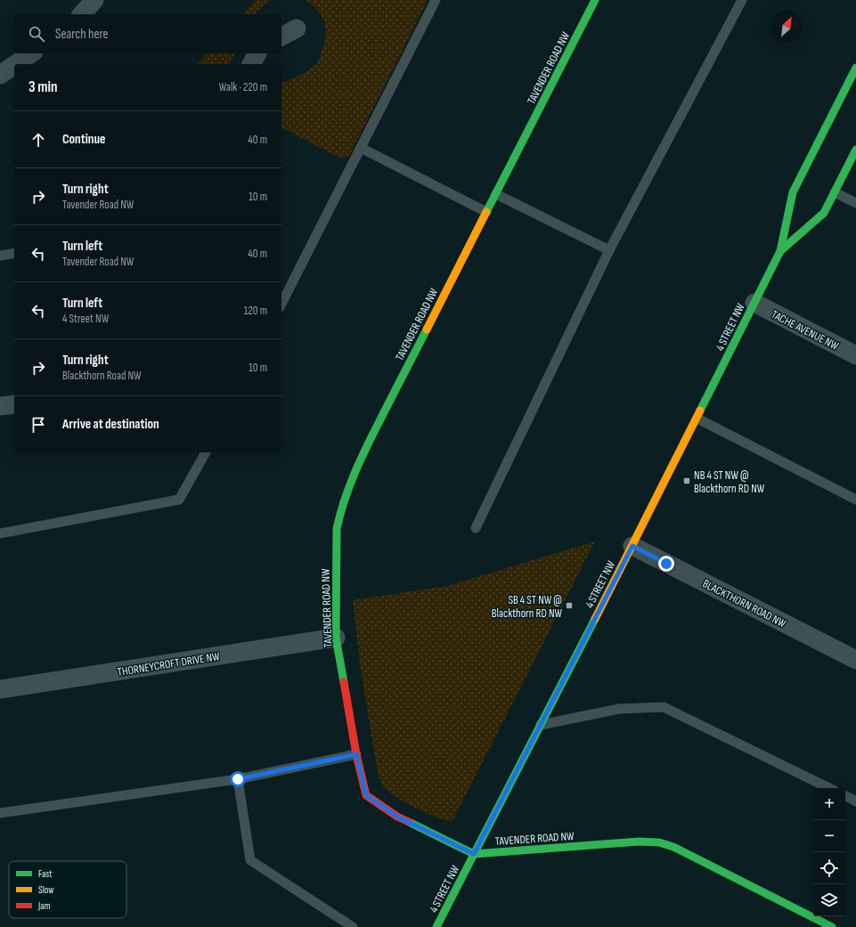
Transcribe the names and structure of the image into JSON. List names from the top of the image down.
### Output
{
  "streets": {
    "street": [
      "TAVENDER ROAD NW",
      "4 STREET NW",
      "TACHE AVENUE NW",
      "BLACKTHORN ROAD NW",
      "THORNEYCROFT DRIVE NW"
    ]
  },
  "crossings": [
    ["TAVENDER ROAD NW", "4 STREET NW"],
    ["TAVENDER ROAD NW", "THORNEYCROFT DRIVE NW"],
    ["4 STREET NW", "TACHE AVENUE NW"],
    ["4 STREET NW", "BLACKTHORN ROAD NW"]
  ],
  "places": {
    "transit": ["NB 4 ST NW @ Blackthorn RD NW", "SB 4 ST NW @ Blackthorn RD NW"]
  },
  "legend": ["Fast", "Slow", "Jam"],
  "north": "top right",
  "page": {
    "search": "Search here",
    "heading": ["3 min", "Walk · 220 m"],
    "list": [
      ["Continue", "40 m"],
      ["Turn right", "Tavender Road NW", "10 m"],
      ["Turn left", "Tavender Road NW", "40 m"],
      ["Turn left", "4 Street NW", "120 m"],
      ["Turn right", "Blackthorn Road NW", "10 m"],
      "Arrive at destination"
    ],
    "map_buttons": ["+", "−"]
  }
}
